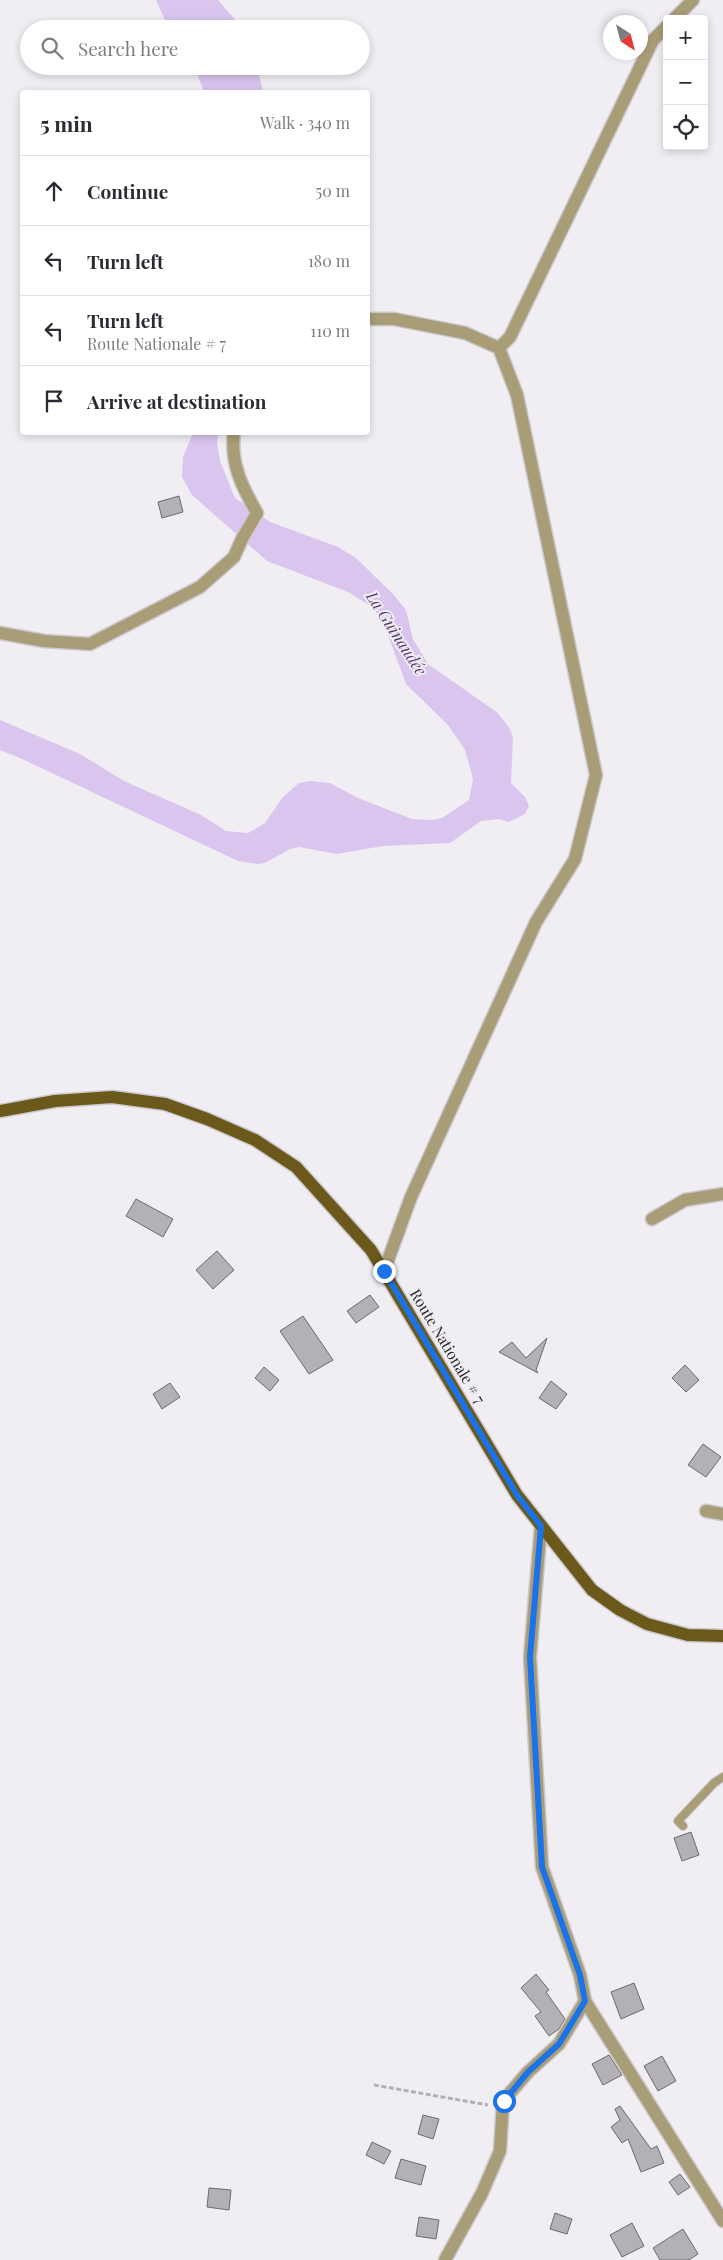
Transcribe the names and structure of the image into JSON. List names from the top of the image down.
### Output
{
  "streets": {
    "main road": ["Route Nationale # 7"]
  },
  "water": ["La Guinaudée"],
  "north": "bottom right",
  "page": {
    "map_buttons": ["+", "−"],
    "search": "Search here",
    "heading": ["5 min", "Walk · 340 m"],
    "list": [
      ["Continue", "50 m"],
      ["Turn left", "180 m"],
      ["Turn left", "Route Nationale # 7", "110 m"],
      "Arrive at destination"
    ]
  }
}
